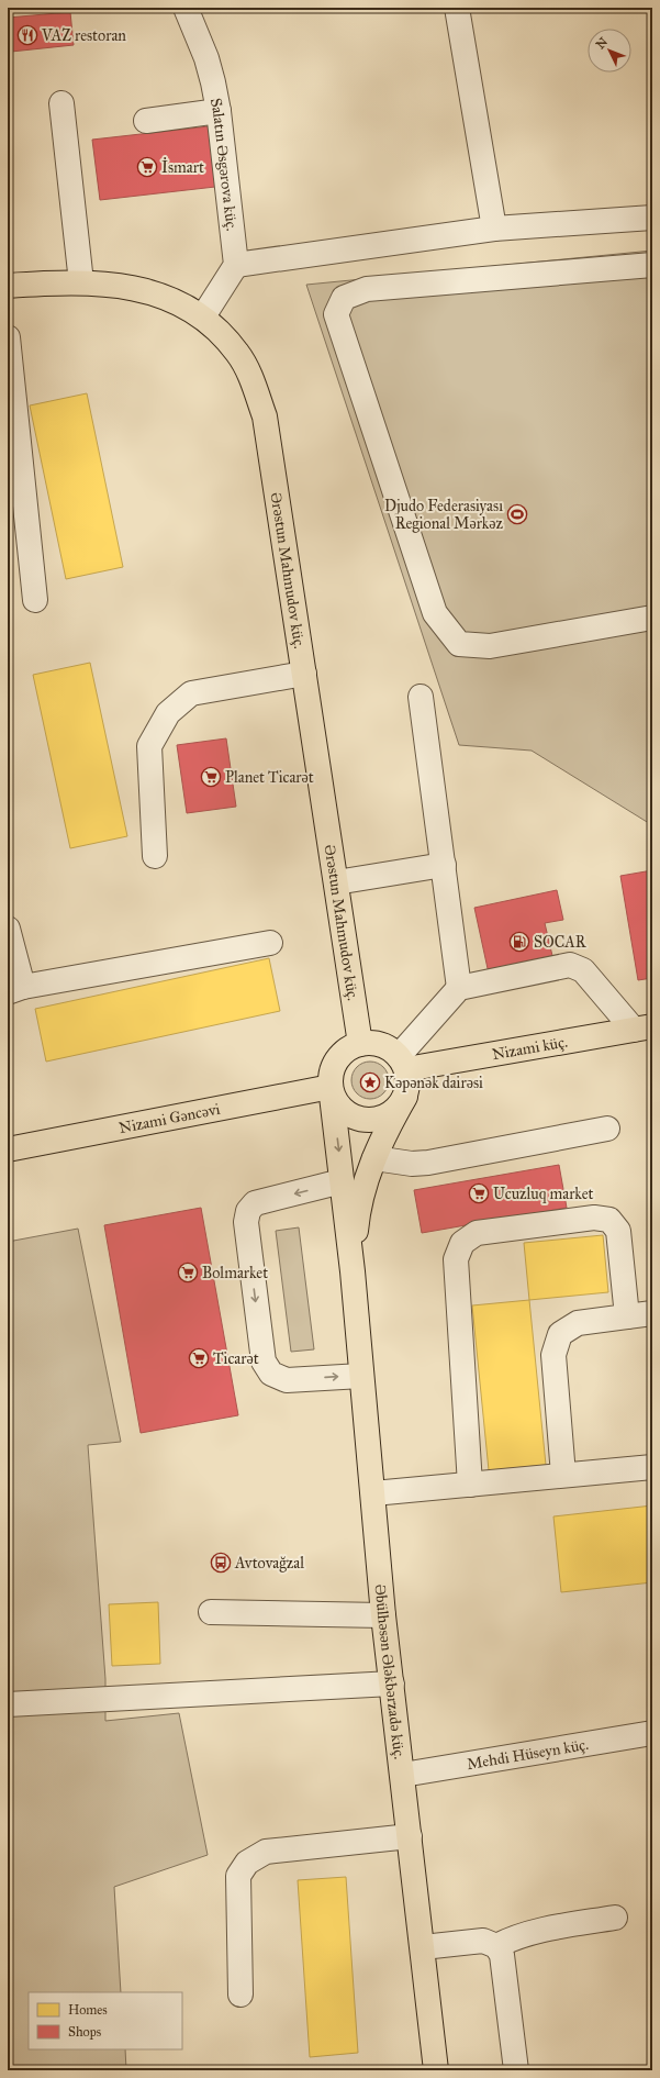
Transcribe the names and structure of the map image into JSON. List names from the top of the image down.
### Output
{
  "streets": {
    "main road": [
      "Ərəstun Mahmudov küç.",
      "Nizami küç.",
      "Nizami Gəncəvi",
      "Əbülhəsən Ələkbərzadə küç."
    ],
    "street": ["Salatın Əsgərova küç.", "Mehdi Hüseyn küç."]
  },
  "crossings": [
    ["Ərəstun Mahmudov küç.", "Nizami küç."],
    ["Ərəstun Mahmudov küç.", "Nizami Gəncəvi"],
    ["Nizami küç.", "Nizami Gəncəvi"],
    ["Əbülhəsən Ələkbərzadə küç.", "Mehdi Hüseyn küç."]
  ],
  "places": {
    "restaurant": ["VAZ restoran"],
    "supermarket": [
      "İsmart",
      "Planet Ticarət",
      "Ucuzluq market",
      "Bolmarket",
      "Ticarət"
    ],
    "sports": ["Djudo Federasiyası Regional Mərkəz"],
    "fuel station": ["SOCAR"],
    "place": ["Kəpənək dairəsi"],
    "bus stop": ["Avtovağzal"]
  },
  "legend": ["Homes", "Shops"],
  "north": "top left"
}
